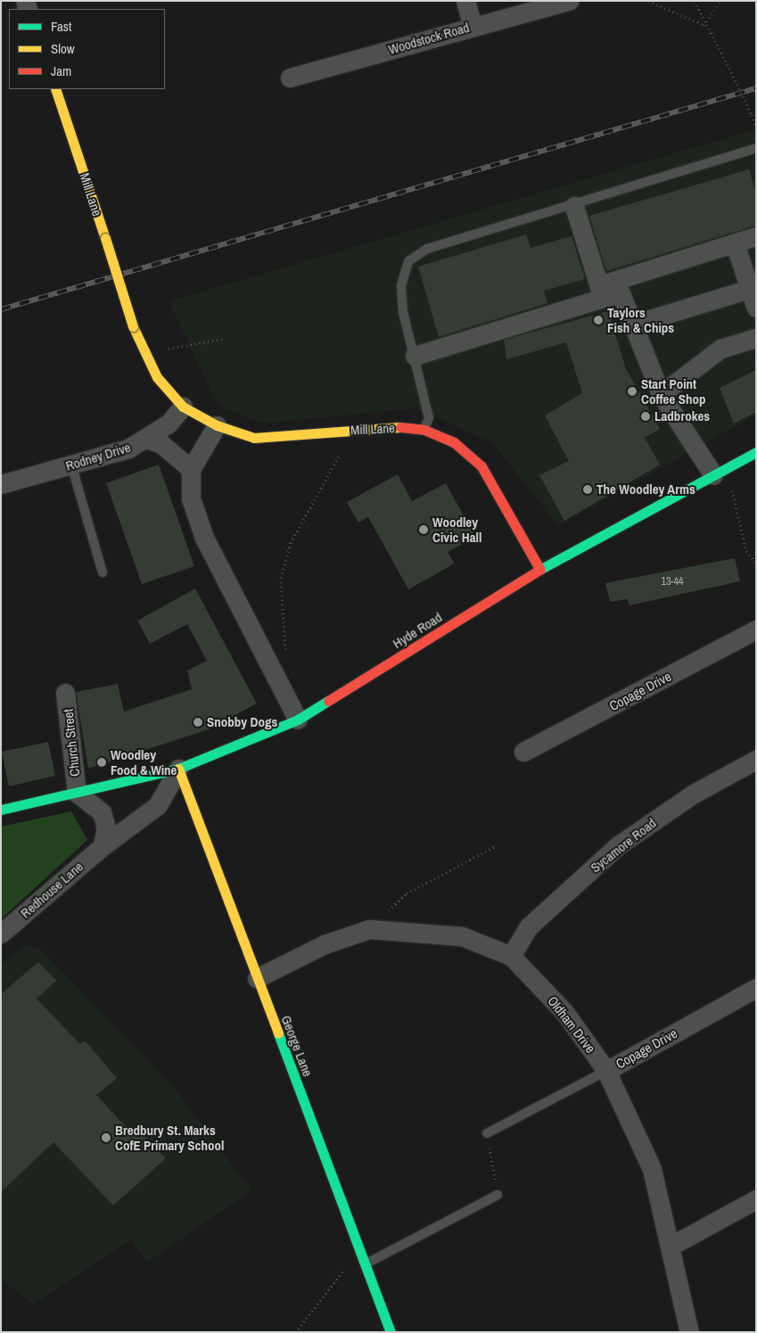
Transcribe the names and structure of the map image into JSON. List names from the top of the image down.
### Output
{
  "streets": {
    "main road": ["Mill Lane", "Hyde Road", "George Lane"],
    "street": [
      "Woodstock Road",
      "Rodney Drive",
      "Copage Drive",
      "Church Street",
      "Sycamore Road",
      "Redhouse Lane",
      "Oldham Drive"
    ]
  },
  "crossings": [
    ["Mill Lane", "Rodney Drive"],
    ["Mill Lane", "Hyde Road"],
    ["Hyde Road", "Church Street"],
    ["Hyde Road", "Redhouse Lane"],
    ["Hyde Road", "George Lane"],
    ["Copage Drive", "Oldham Drive"],
    ["Sycamore Road", "Oldham Drive"],
    ["Redhouse Lane", "George Lane"],
    ["Oldham Drive", "George Lane"]
  ],
  "places": [
    "Taylors Fish & Chips",
    "Start Point Coffee Shop",
    "Ladbrokes",
    "The Woodley Arms",
    "Woodley Civic Hall",
    "Snobby Dogs",
    "Woodley Food & Wine",
    "Bredbury St. Marks CofE Primary School"
  ],
  "house_numbers": ["13-44"],
  "legend": ["Fast", "Slow", "Jam"]
}
